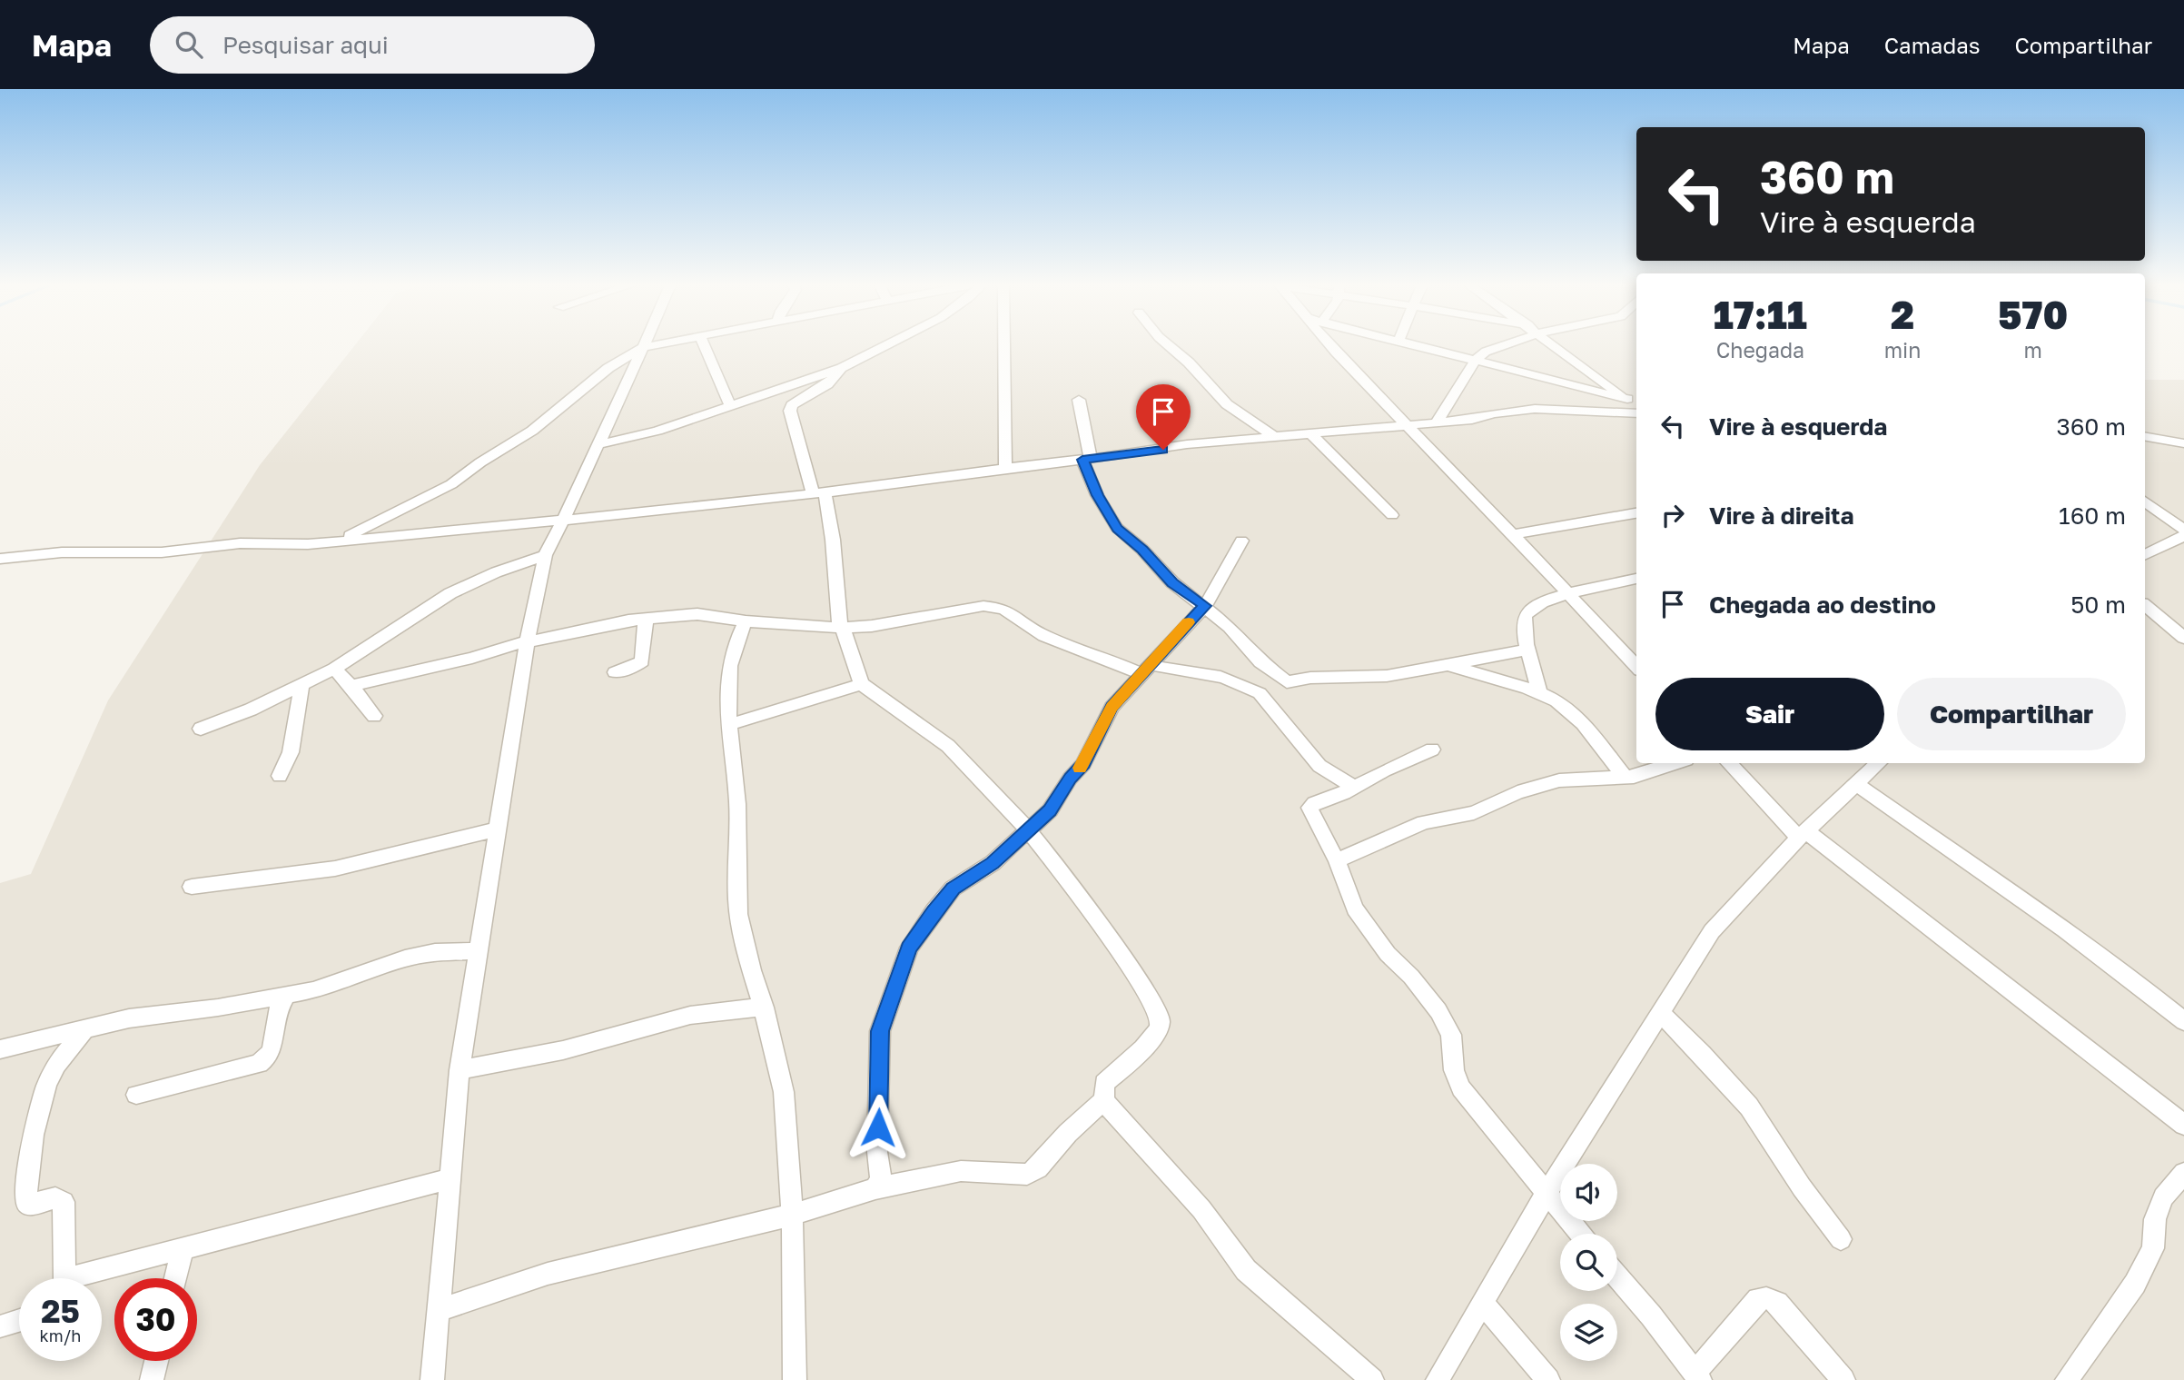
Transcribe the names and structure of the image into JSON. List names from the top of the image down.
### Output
{
  "page": {
    "header": "Mapa",
    "search": "Pesquisar aqui",
    "nav": ["Mapa", "Camadas", "Compartilhar"],
    "turn": ["360 m", "Vire à esquerda"],
    "eta": [
      "17:11",
      "Chegada",
      "2",
      "min",
      "570",
      "m"
    ],
    "list": [
      {
        "name": "Vire à esquerda",
        "value": "360 m"
      },
      {
        "name": "Vire à direita",
        "value": "160 m"
      },
      {
        "name": "Chegada ao destino",
        "value": "50 m"
      }
    ],
    "buttons": ["Sair", "Compartilhar"],
    "speed": "25 km/h",
    "limit": "30"
  }
}
